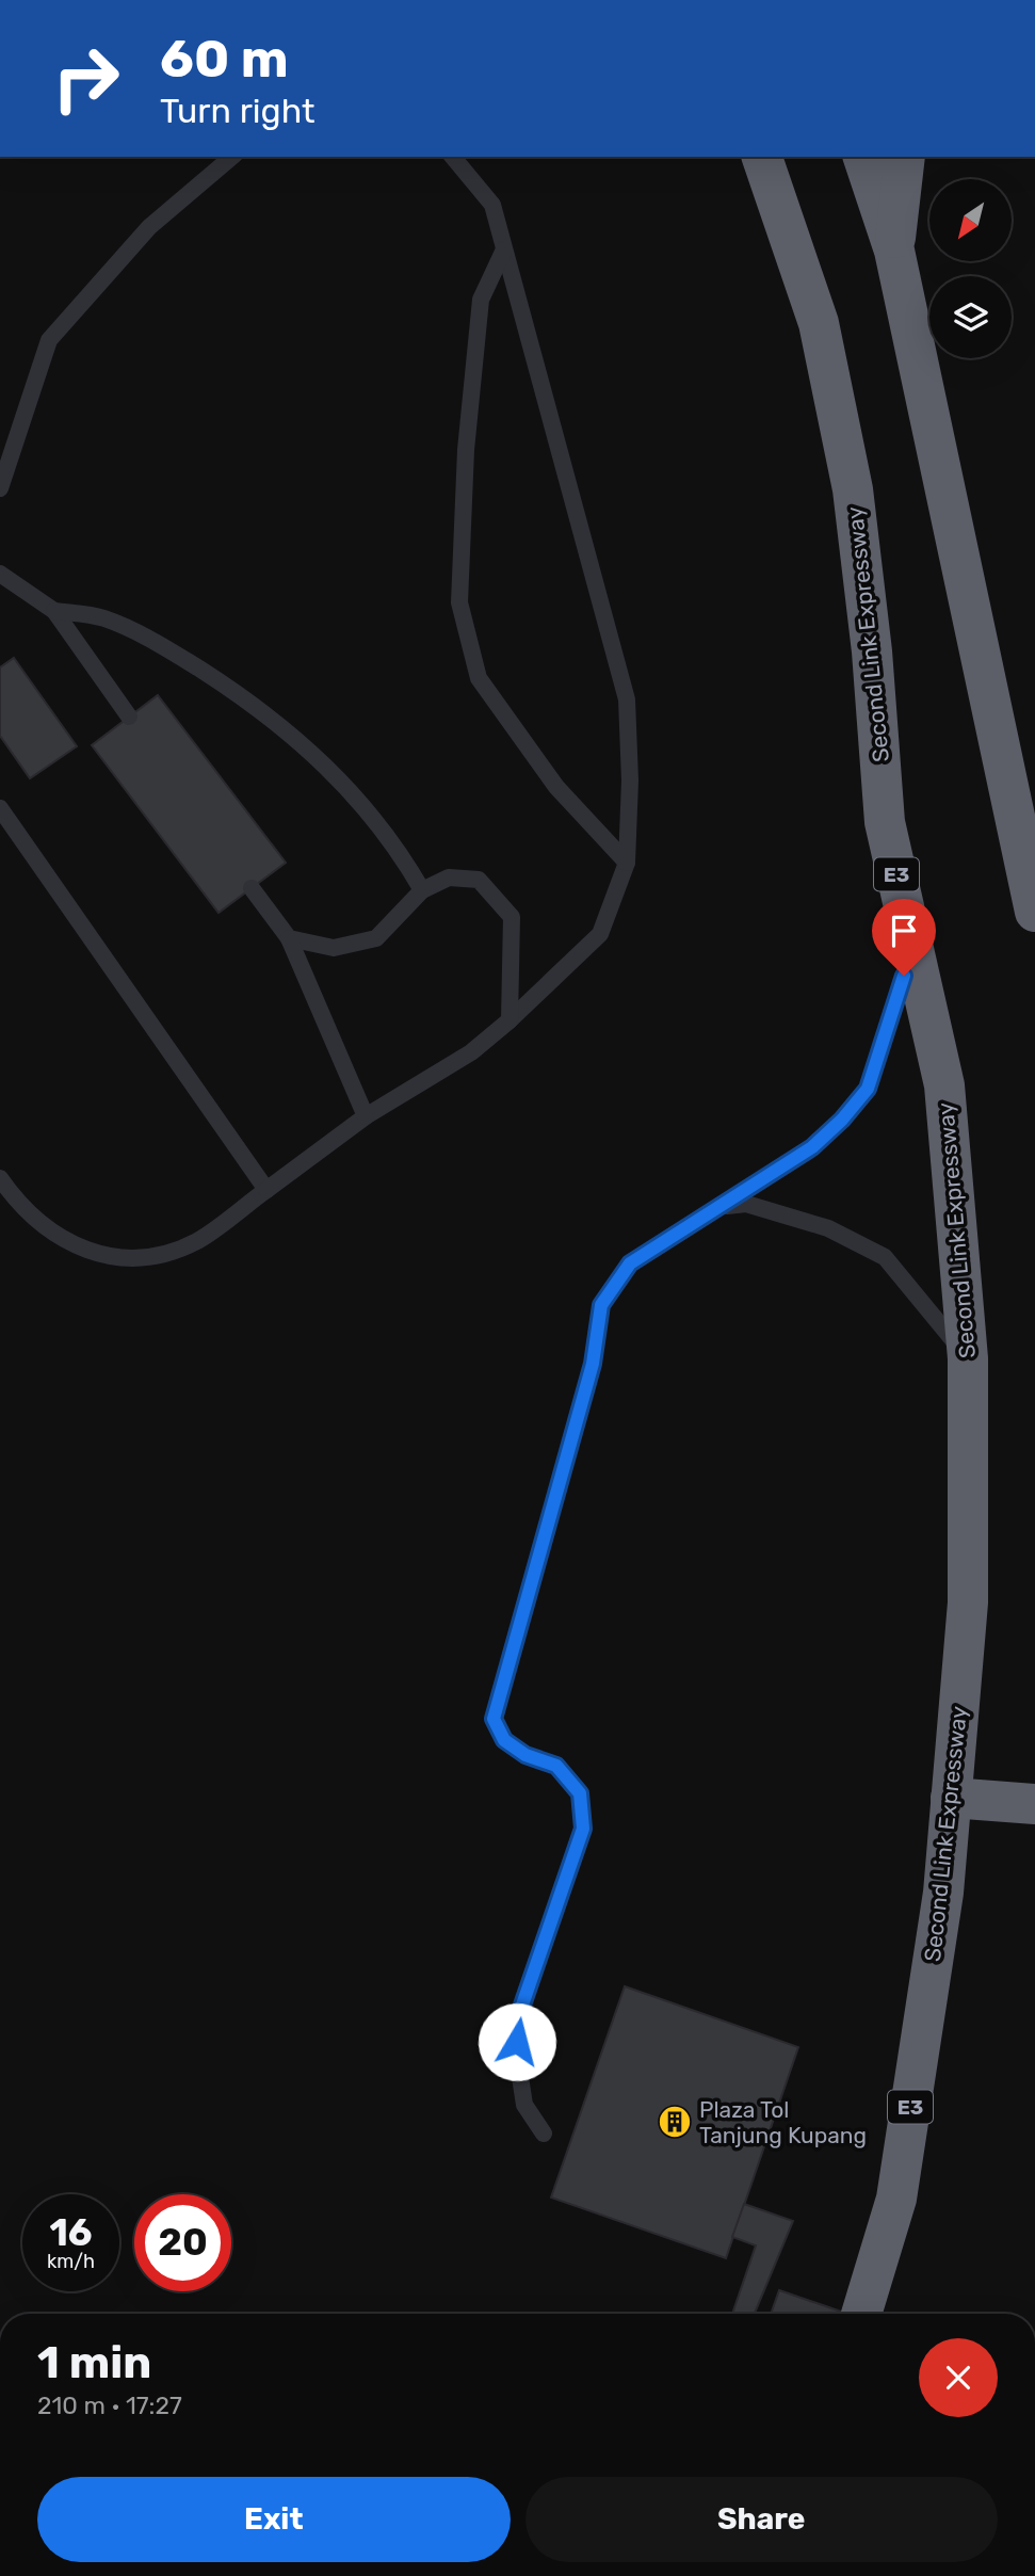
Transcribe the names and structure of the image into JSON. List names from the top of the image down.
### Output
{
  "streets": {
    "highway": ["Second Link Expressway", "E3"]
  },
  "places": {
    "building": ["Plaza Tol Tanjung Kupang"]
  },
  "north": "bottom left",
  "page": {
    "turn": ["60 m", "Turn right"],
    "speed": "16 km/h",
    "limit": "20",
    "heading": ["1 min", "210 m · 17:27"],
    "buttons": ["Exit", "Share"]
  }
}
